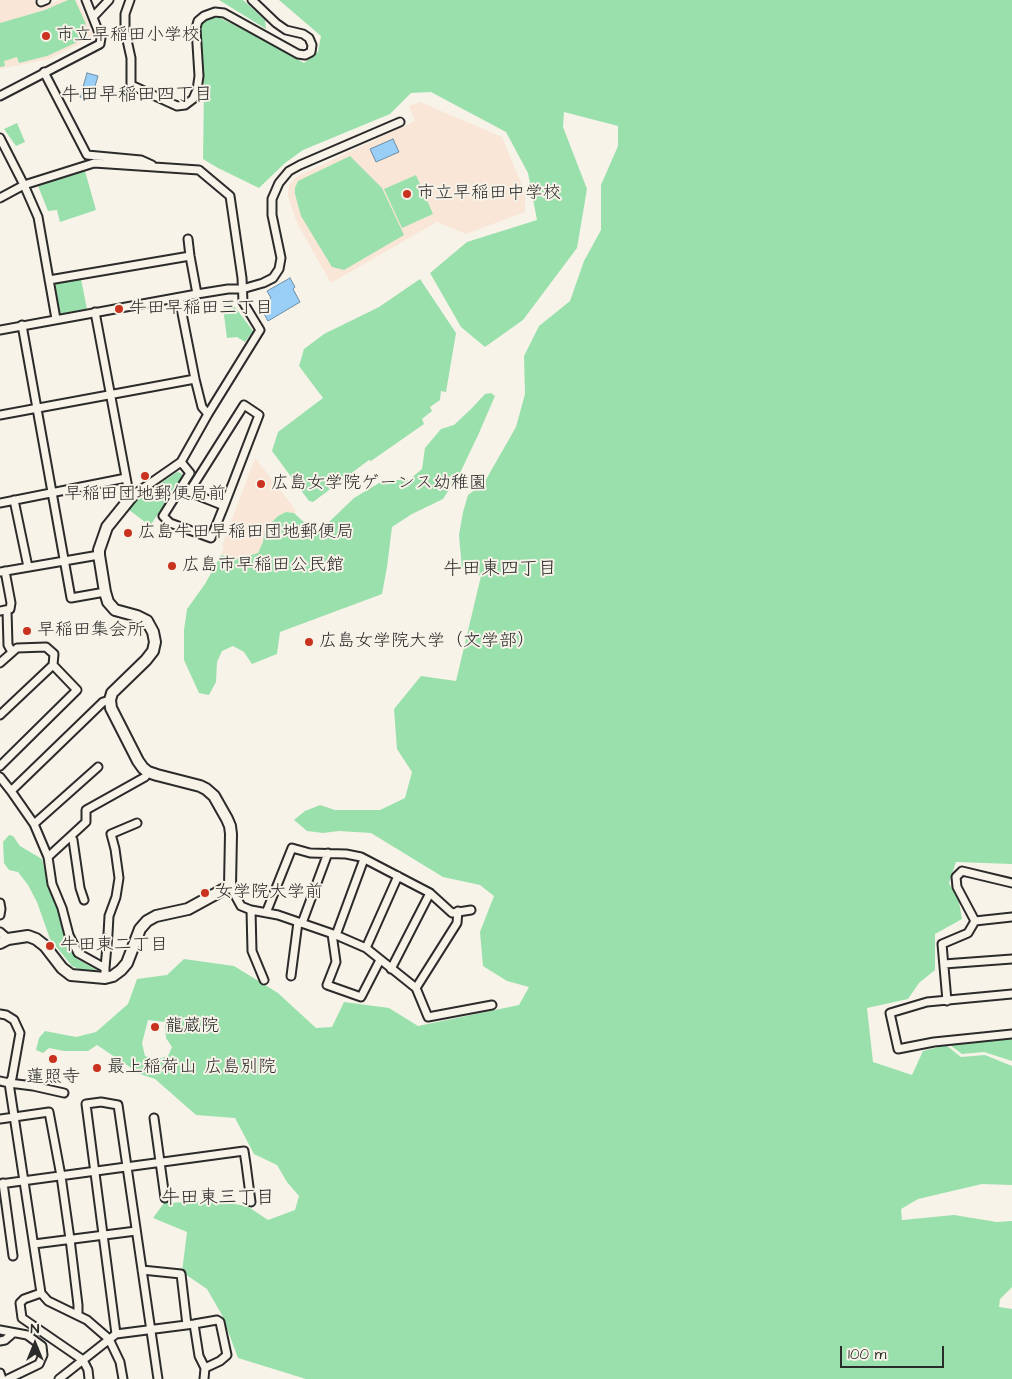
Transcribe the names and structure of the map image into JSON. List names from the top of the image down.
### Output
{
  "districts": ["牛田早稲田四丁目", "牛田東四丁目", "牛田東三丁目"],
  "places": [
    "市立早稲田小学校",
    "市立早稲田中学校",
    "牛田早稲田三丁目",
    "早稲田団地郵便局前",
    "広島女学院ゲーンス幼稚園",
    "広島牛田早稲田団地郵便局",
    "広島市早稲田公民館",
    "早稲田集会所",
    "広島女学院大学（文学部）",
    "女学院大学前",
    "牛田東二丁目",
    "龍蔵院",
    "蓮照寺",
    "最上稲荷山 広島別院"
  ],
  "scale_bar": "100 m",
  "north": "top"
}
